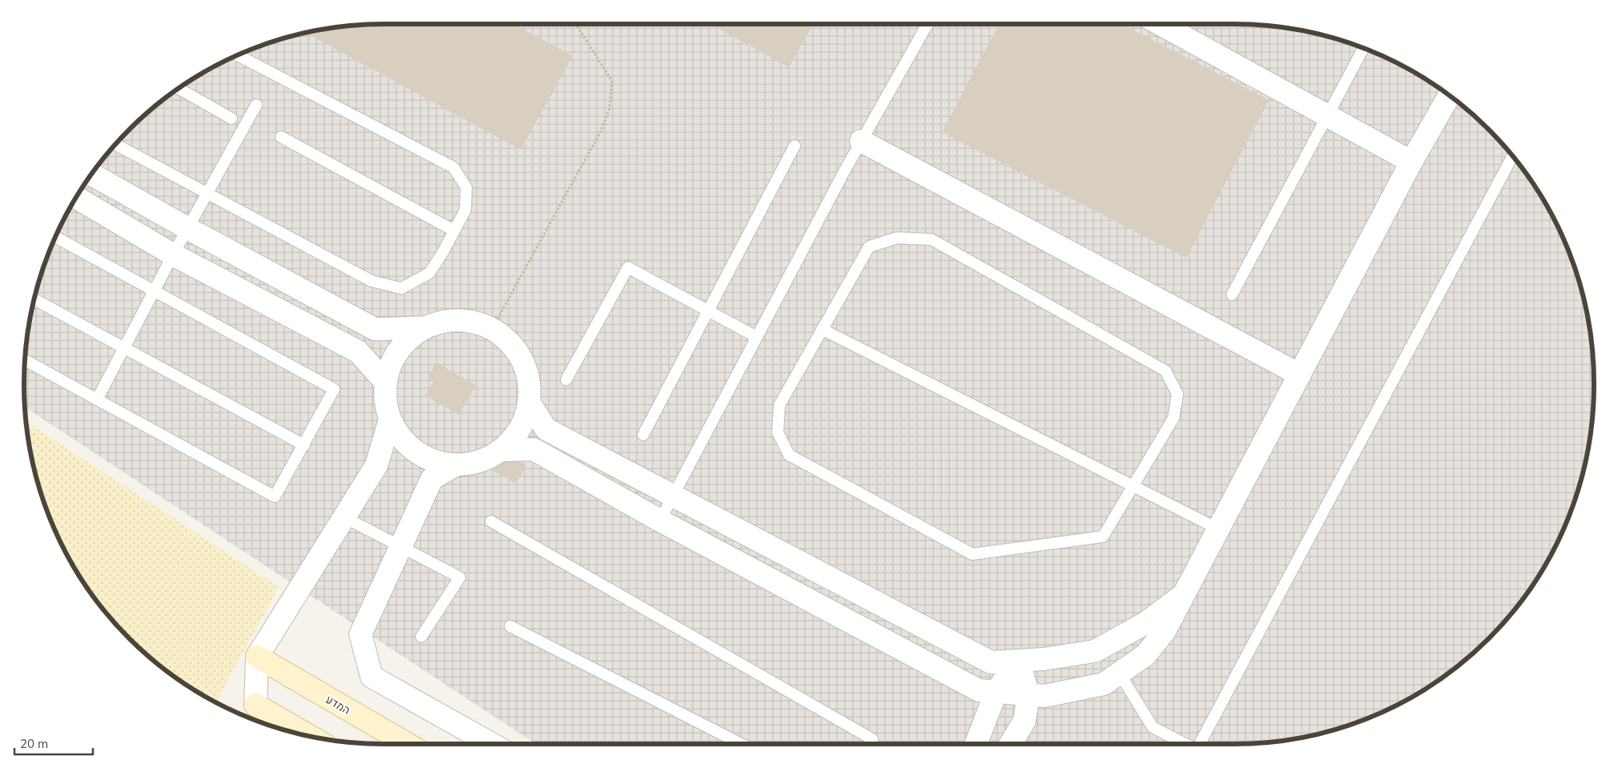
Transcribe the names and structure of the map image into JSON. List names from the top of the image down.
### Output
{
  "streets": {
    "street": ["המדע"]
  },
  "scale_bar": "20 m"
}
